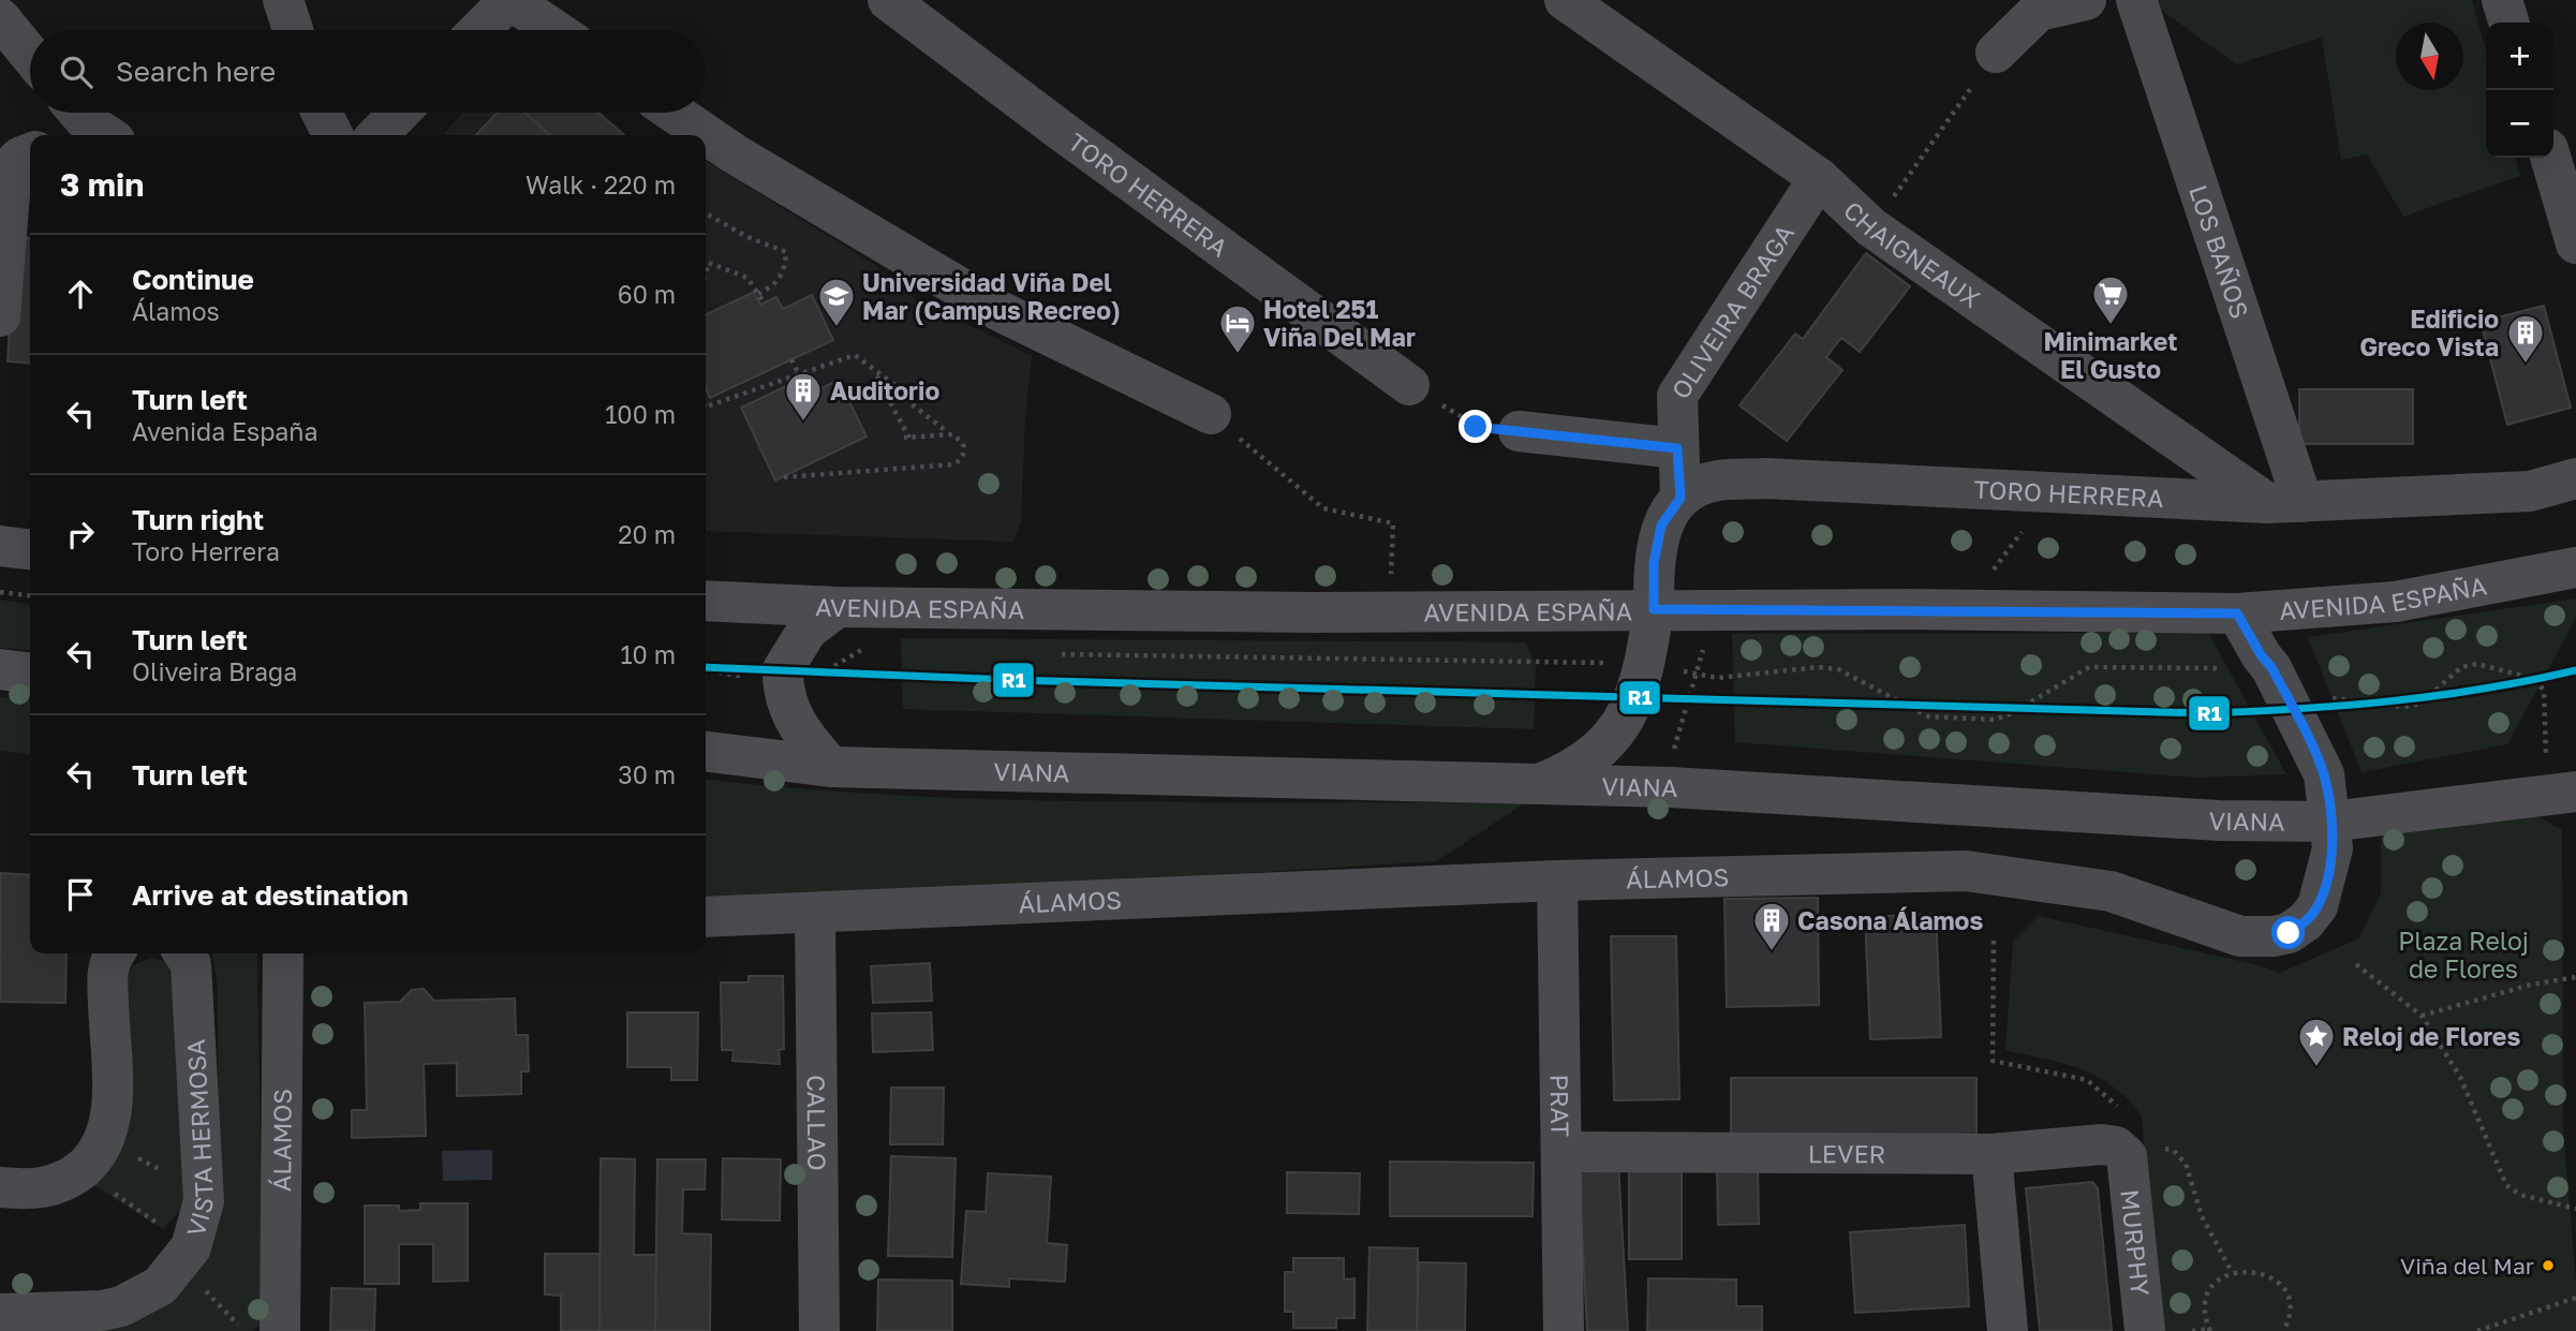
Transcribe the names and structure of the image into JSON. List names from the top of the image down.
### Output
{
  "streets": {
    "main road": ["AVENIDA ESPAÑA", "VIANA"],
    "street": [
      "TORO HERRERA",
      "LOS BAÑOS",
      "CHAIGNEAUX",
      "OLIVEIRA BRAGA",
      "ÁLAMOS",
      "PRAT",
      "CALLAO",
      "VISTA HERMOSA",
      "LEVER",
      "MURPHY"
    ]
  },
  "crossings": [
    ["TORO HERRERA", "LOS BAÑOS"],
    ["TORO HERRERA", "CHAIGNEAUX"],
    ["TORO HERRERA", "OLIVEIRA BRAGA"],
    ["LOS BAÑOS", "CHAIGNEAUX"],
    ["CHAIGNEAUX", "OLIVEIRA BRAGA"],
    ["AVENIDA ESPAÑA", "ÁLAMOS"],
    ["VIANA", "ÁLAMOS"],
    ["ÁLAMOS", "PRAT"],
    ["ÁLAMOS", "CALLAO"],
    ["PRAT", "LEVER"],
    ["LEVER", "MURPHY"]
  ],
  "parks": ["Plaza Reloj de Flores"],
  "places": {
    "supermarket": ["Minimarket El Gusto"],
    "school or university": ["Universidad Viña Del Mar (Campus Recreo)"],
    "hotel": ["Hotel 251 Viña Del Mar"],
    "building": ["Edificio Greco Vista", "Auditorio", "Casona Álamos"],
    "place": ["Reloj de Flores"],
    "other": ["Viña del Mar"]
  },
  "lines": ["transit line R1"],
  "north": "bottom",
  "page": {
    "map_buttons": ["+", "−"],
    "search": "Search here",
    "heading": ["3 min", "Walk · 220 m"],
    "list": [
      ["Continue", "Álamos", "60 m"],
      ["Turn left", "Avenida España", "100 m"],
      ["Turn right", "Toro Herrera", "20 m"],
      ["Turn left", "Oliveira Braga", "10 m"],
      ["Turn left", "30 m"],
      "Arrive at destination"
    ]
  }
}
